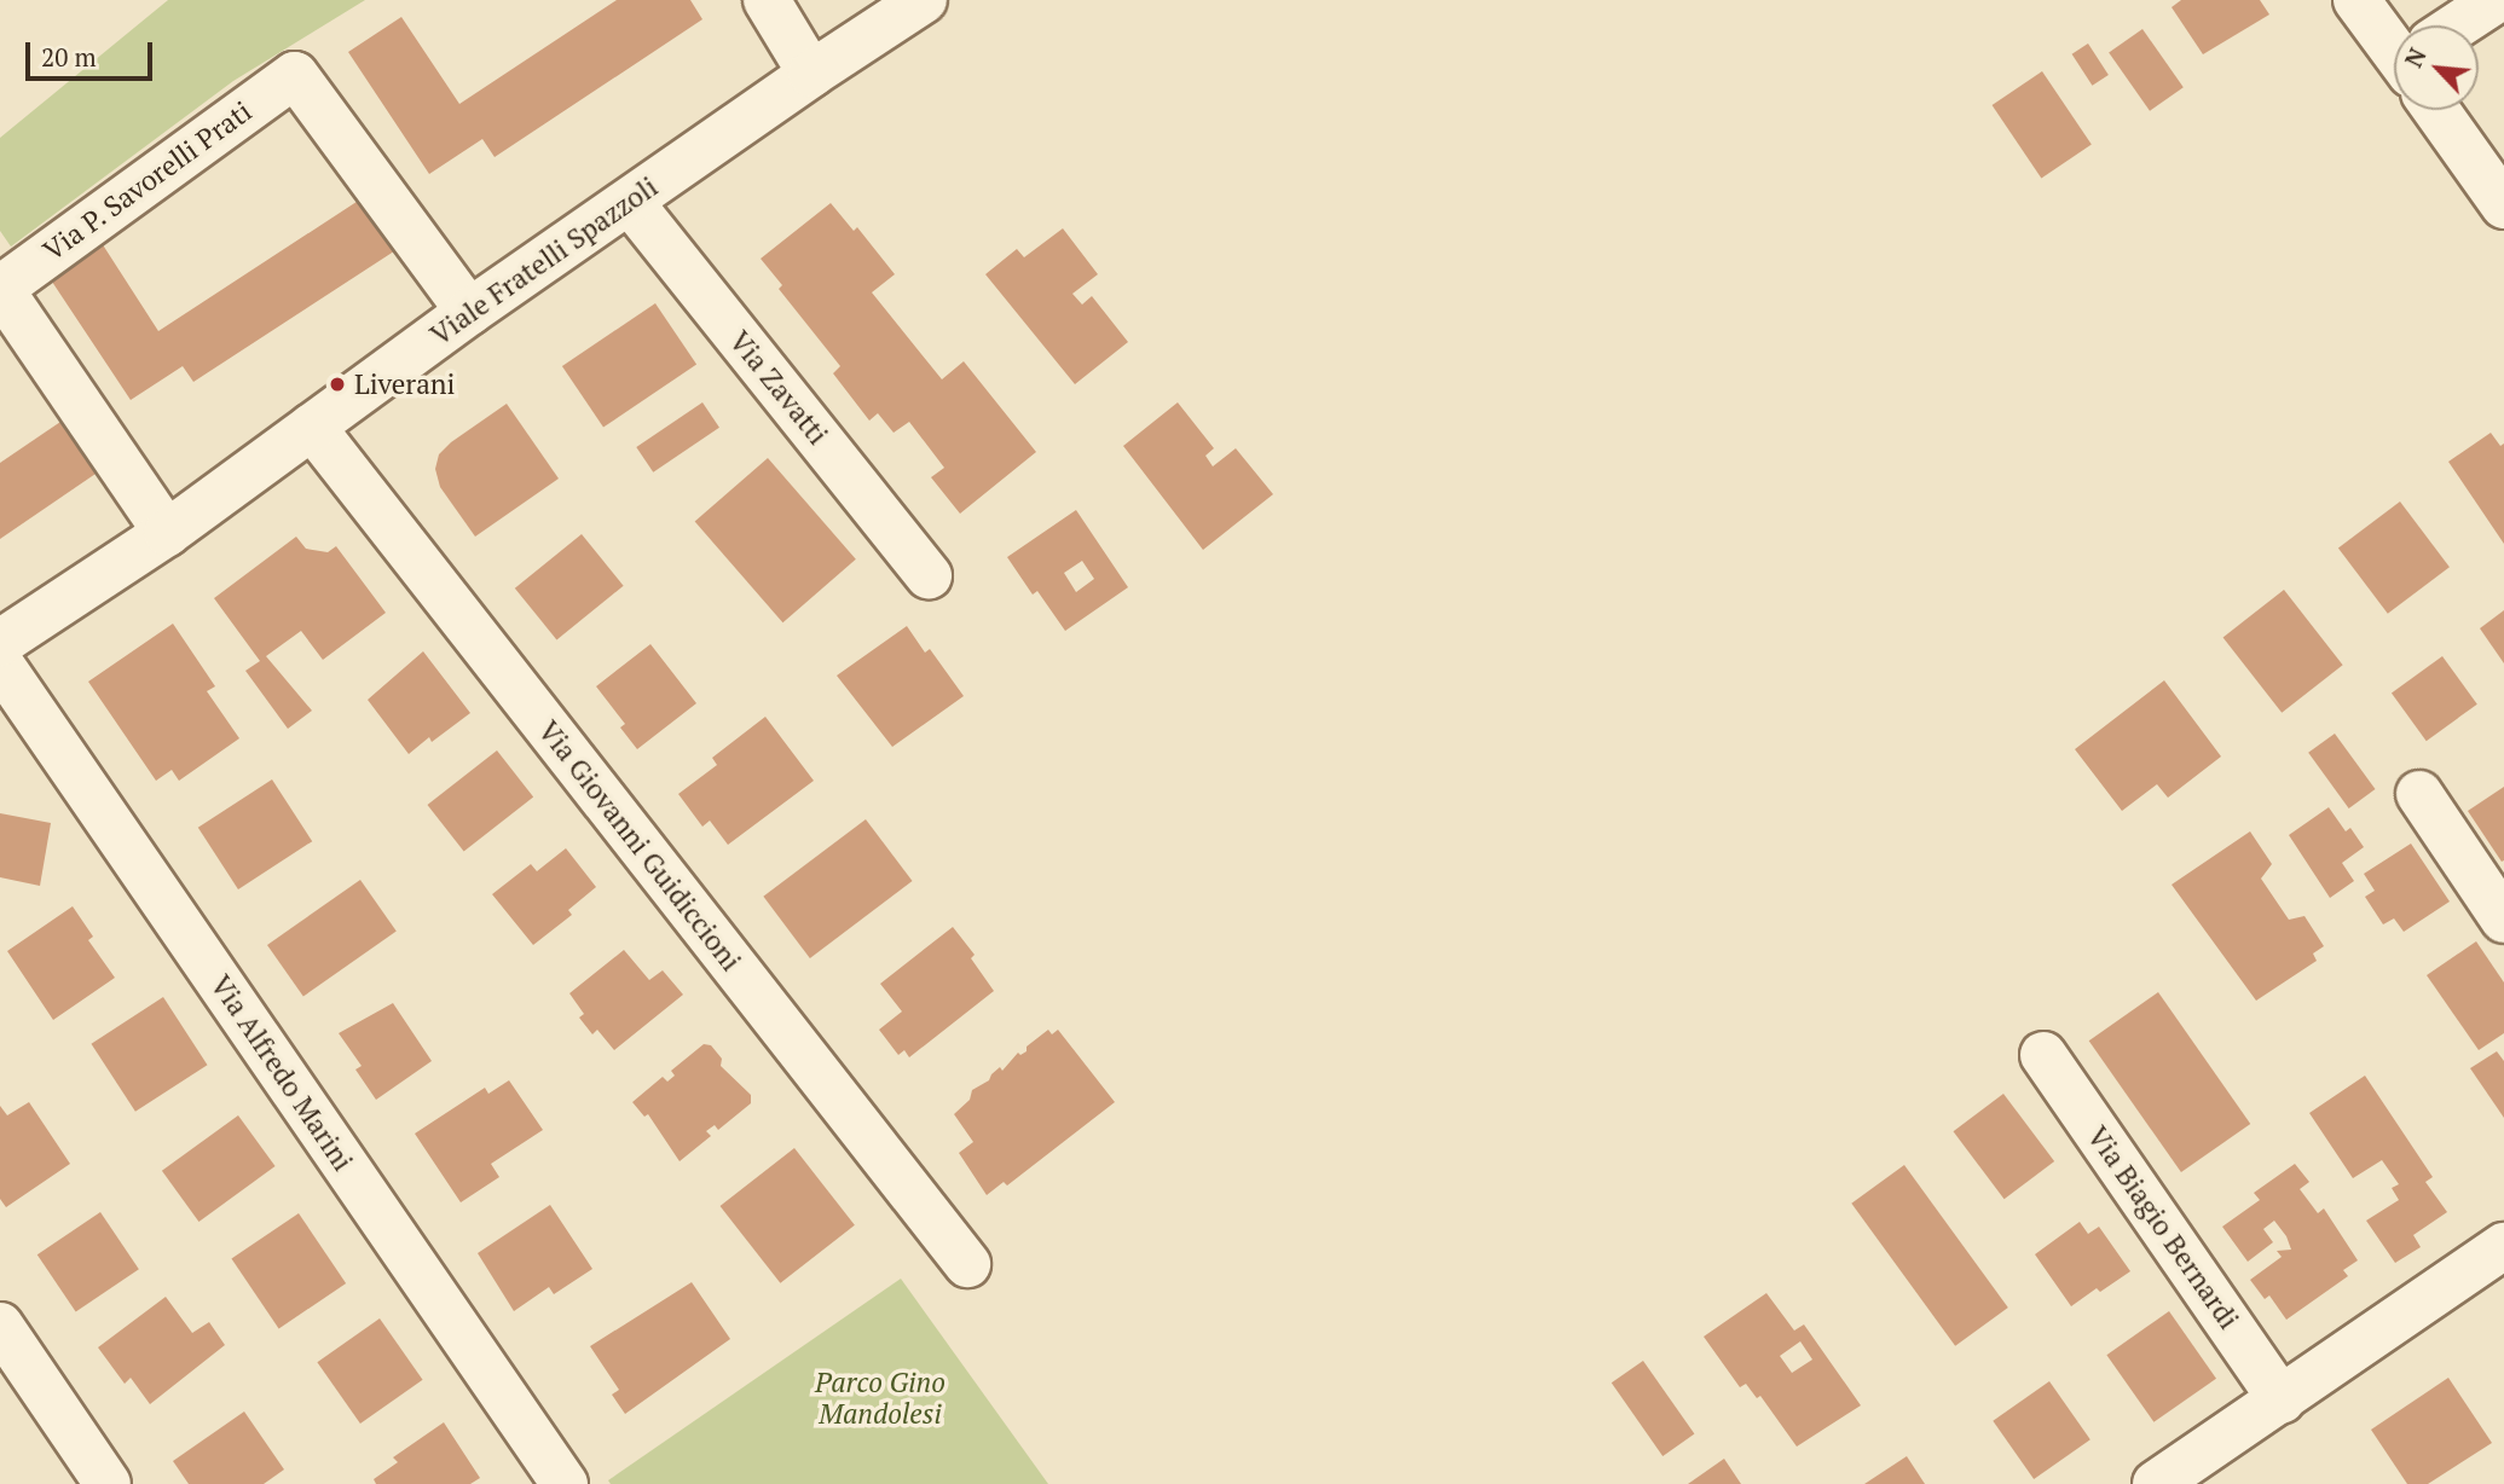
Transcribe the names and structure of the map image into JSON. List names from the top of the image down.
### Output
{
  "streets": {
    "street": [
      "Via P. Savorelli Prati",
      "Viale Fratelli Spazzoli",
      "Via Zavatti",
      "Via Giovanni Guidiccioni",
      "Via Alfredo Marini",
      "Via Biagio Bernardi"
    ]
  },
  "crossings": [
    ["Via P. Savorelli Prati", "Viale Fratelli Spazzoli"],
    ["Viale Fratelli Spazzoli", "Via Zavatti"],
    ["Viale Fratelli Spazzoli", "Via Giovanni Guidiccioni"]
  ],
  "parks": ["Parco Gino Mandolesi"],
  "places": ["Liverani"],
  "scale_bar": "20 m",
  "north": "top left"
}
